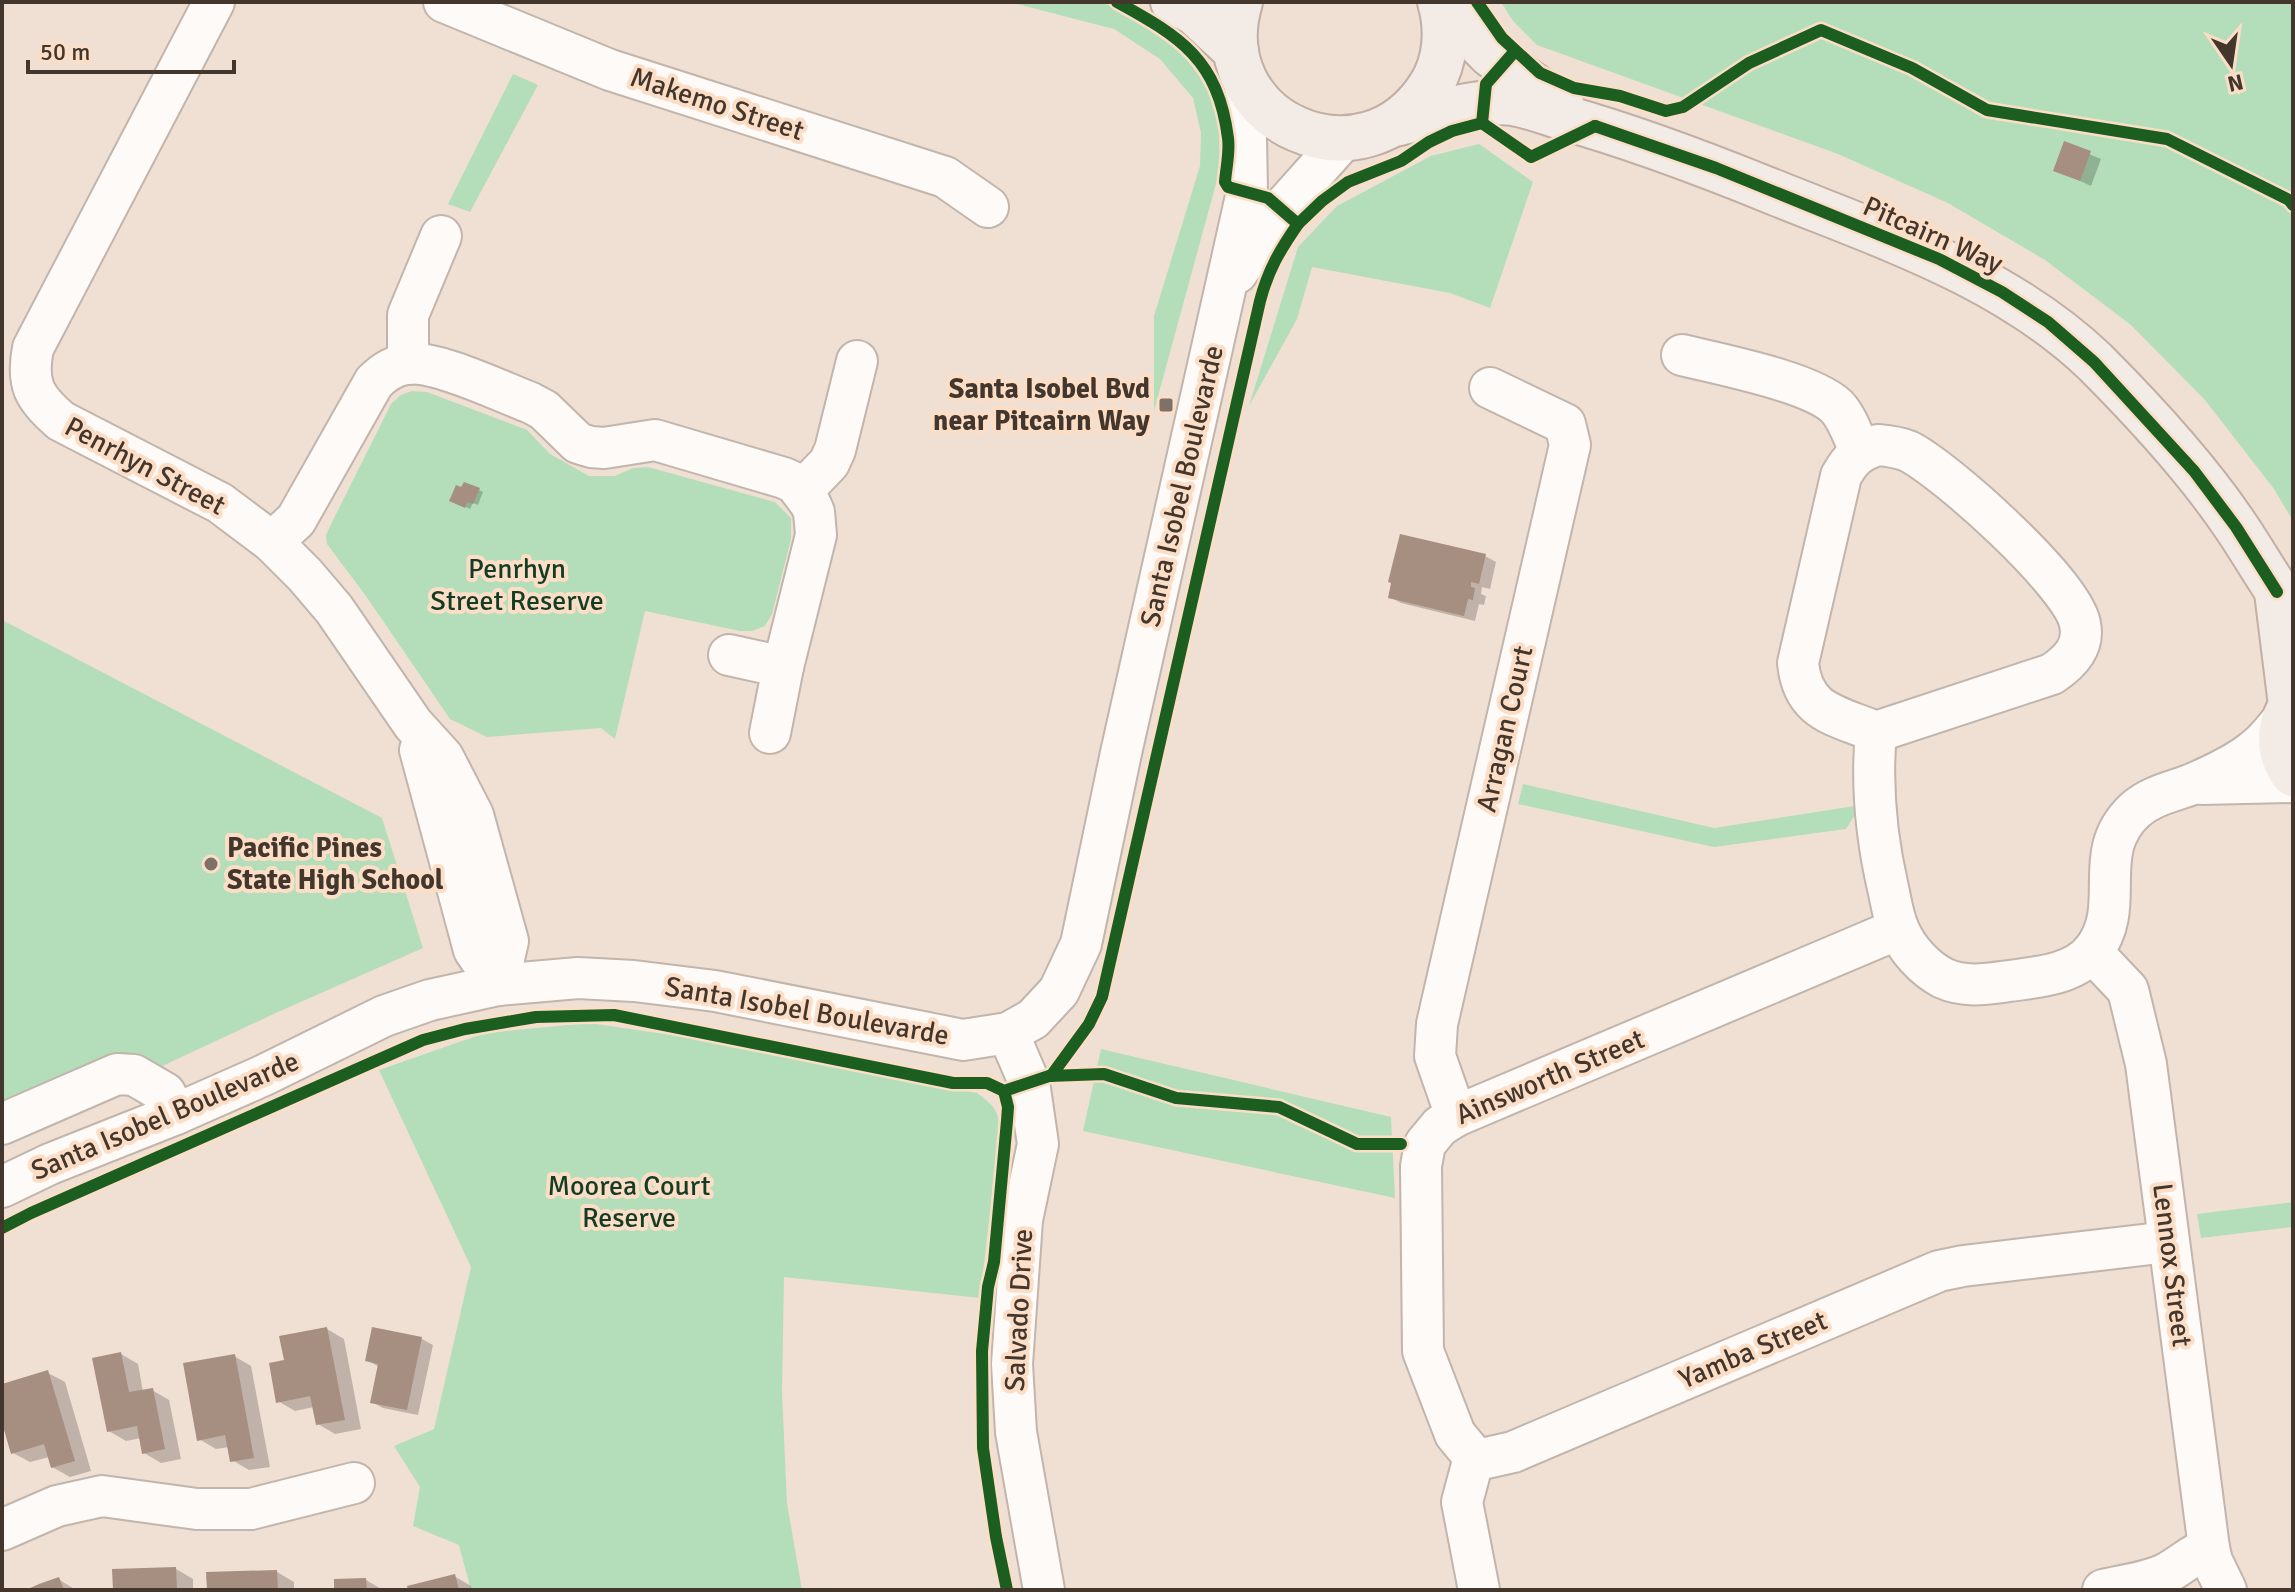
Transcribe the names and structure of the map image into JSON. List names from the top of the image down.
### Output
{
  "streets": {
    "main road": ["Pitcairn Way"],
    "street": [
      "Makemo Street",
      "Penrhyn Street",
      "Santa Isobel Boulevarde",
      "Arragan Court",
      "Ainsworth Street",
      "Lennox Street",
      "Salvado Drive",
      "Yamba Street"
    ]
  },
  "crossings": [
    ["Pitcairn Way", "Santa Isobel Boulevarde"],
    ["Penrhyn Street", "Santa Isobel Boulevarde"],
    ["Santa Isobel Boulevarde", "Salvado Drive"],
    ["Arragan Court", "Ainsworth Street"],
    ["Ainsworth Street", "Yamba Street"],
    ["Lennox Street", "Yamba Street"]
  ],
  "parks": ["Penrhyn Street Reserve", "Moorea Court Reserve"],
  "places": {
    "transit": ["Santa Isobel Bvd near Pitcairn Way"],
    "other": ["Pacific Pines State High School"]
  },
  "scale_bar": "50 m",
  "north": "bottom"
}
